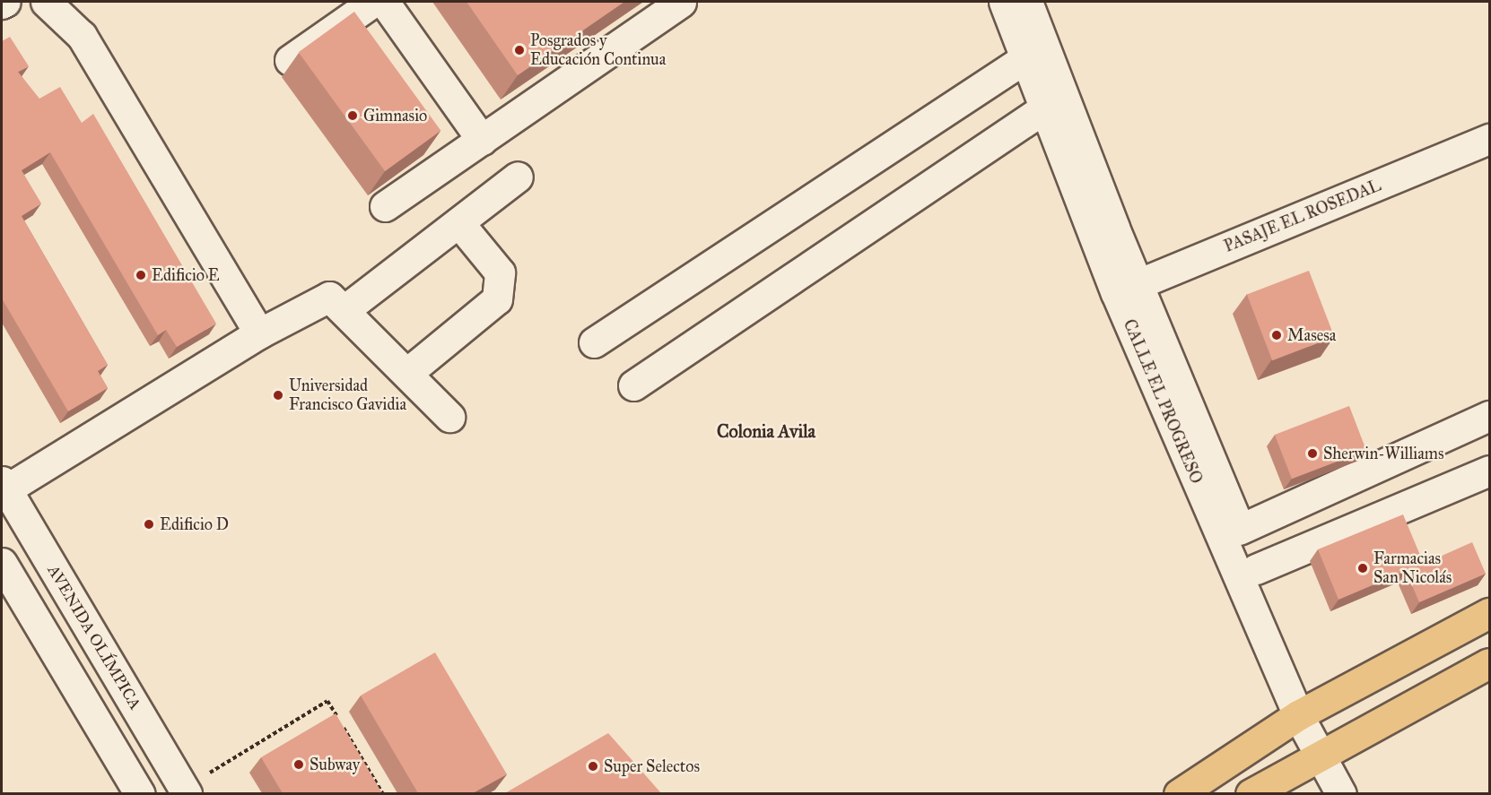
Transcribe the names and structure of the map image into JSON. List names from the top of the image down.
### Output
{
  "streets": {
    "street": ["PASAJE EL ROSEDAL", "CALLE EL PROGRESO", "AVENIDA OLÍMPICA"]
  },
  "crossings": [
    ["PASAJE EL ROSEDAL", "CALLE EL PROGRESO"]
  ],
  "districts": ["Colonia Avila"],
  "places": [
    "Posgrados y Educación Continua",
    "Gimnasio",
    "Edificio E",
    "Masesa",
    "Universidad Francisco Gavidia",
    "Sherwin-Williams",
    "Edificio D",
    "Farmacias San Nicolás",
    "Subway",
    "Super Selectos"
  ]
}
